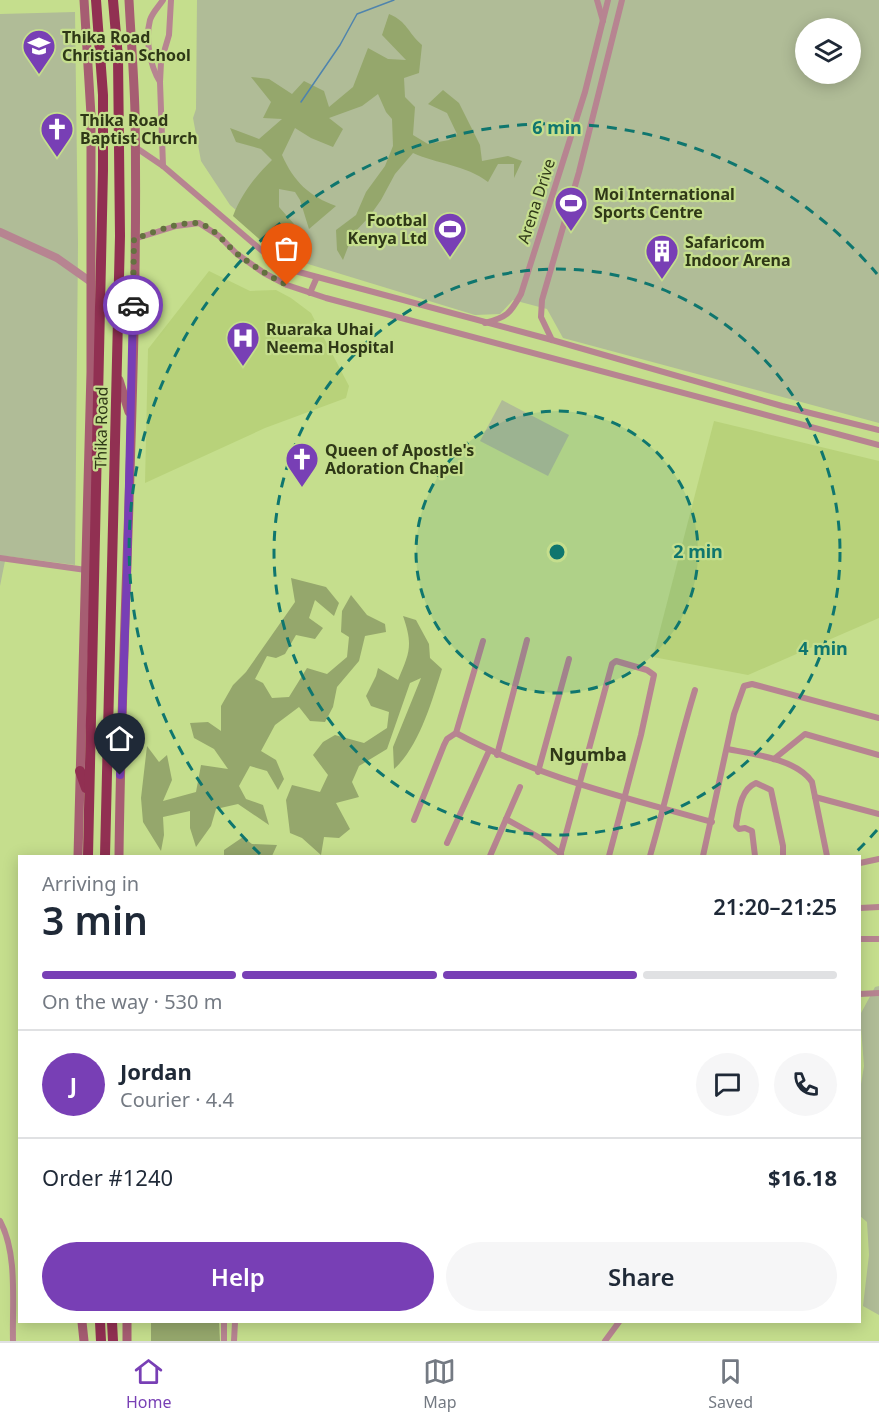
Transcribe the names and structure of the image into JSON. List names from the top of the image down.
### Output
{
  "streets": {
    "highway": ["Thika Road"],
    "street": ["Arena Drive"]
  },
  "districts": ["Ngumba"],
  "places": {
    "school or university": ["Thika Road Christian School"],
    "church": ["Thika Road Baptist Church", "Queen of Apostle's Adoration Chapel"],
    "sports": ["Moi International Sports Centre", "Footbal Kenya Ltd"],
    "building": ["Safaricom Indoor Arena"],
    "hospital": ["Ruaraka Uhai Neema Hospital"]
  },
  "page": {
    "heading": ["3 min", "Arriving in", "21:20–21:25"],
    "panel": [
      "Jordan",
      "Courier · 4.4",
      "Order #1240",
      "$16.18"
    ],
    "bar": "On the way · 530 m",
    "round": "J",
    "buttons": ["Help", "Share"],
    "tabs": ["Home", "Map", "Saved"]
  },
  "rings": ["6 min", "2 min", "4 min"]
}
